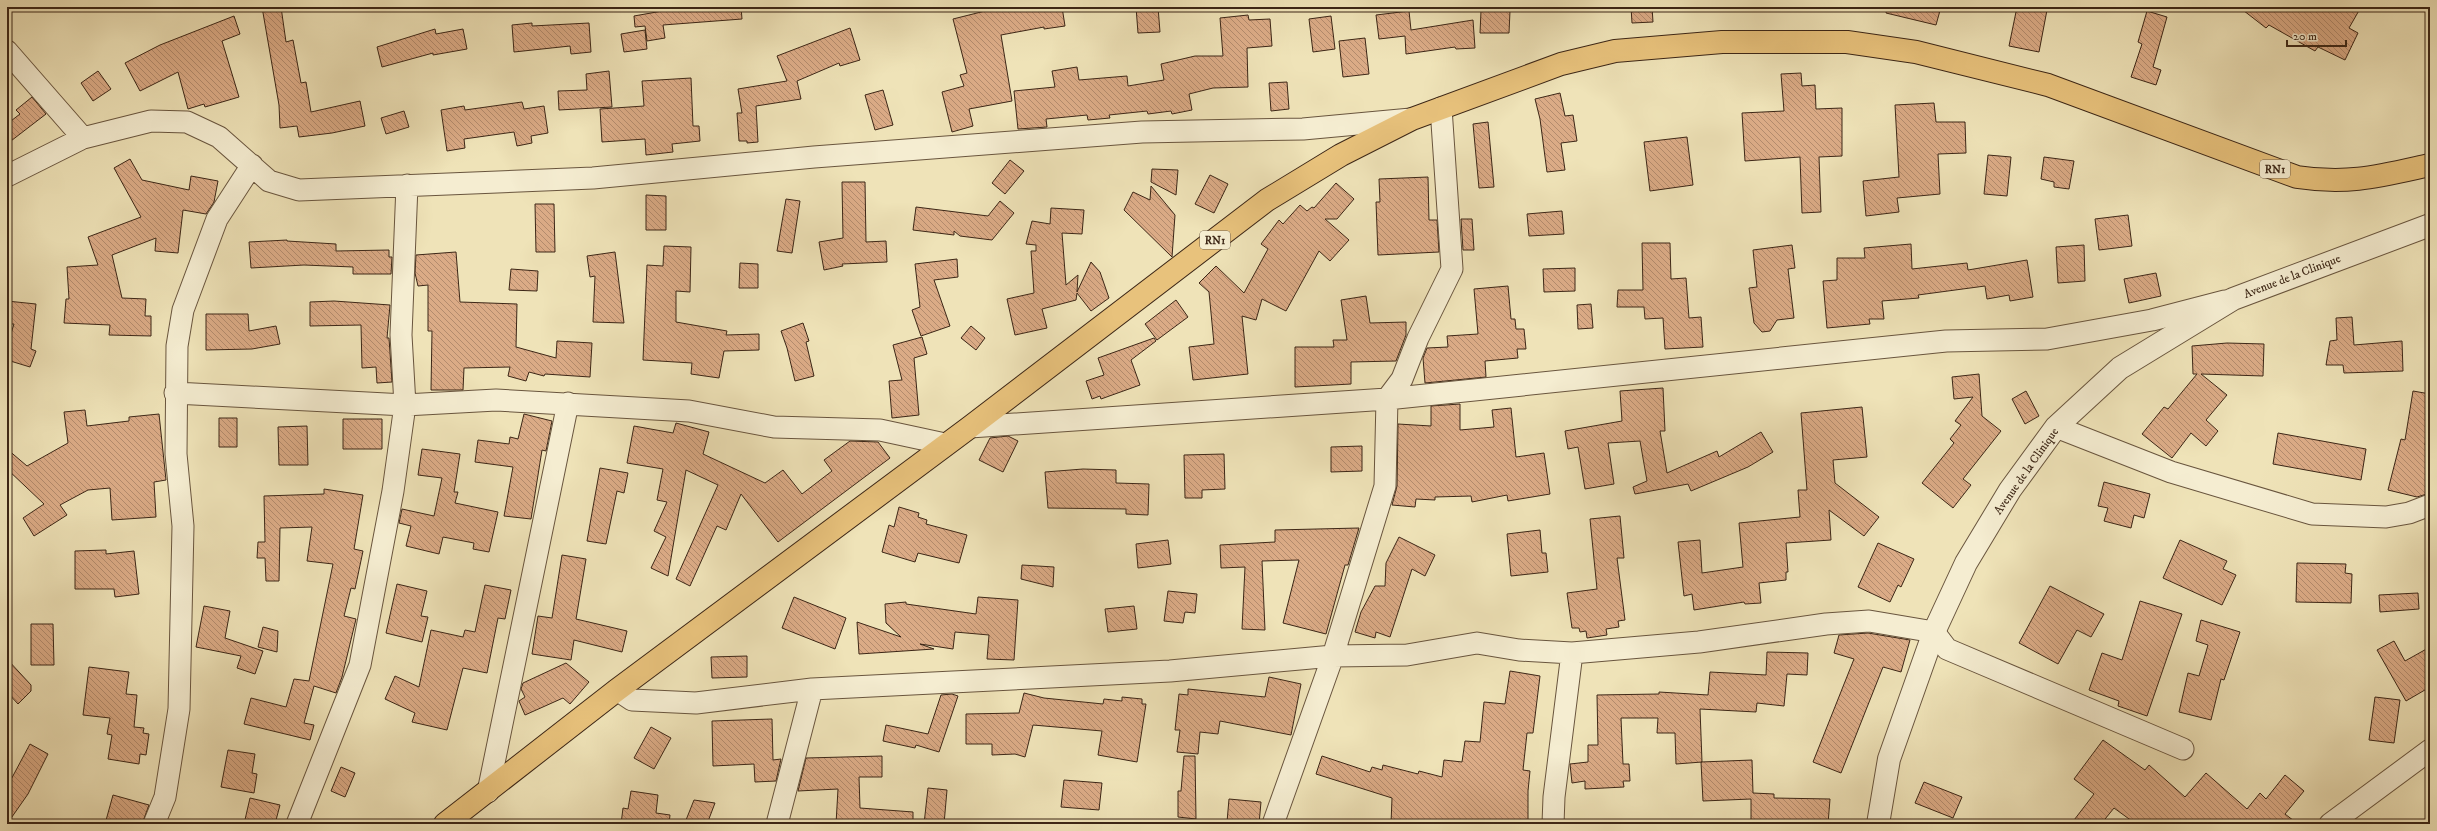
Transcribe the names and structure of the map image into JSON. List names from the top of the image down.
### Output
{
  "streets": {
    "highway": ["RN1"],
    "street": ["Avenue de la Clinique"]
  },
  "scale_bar": "20 m"
}
